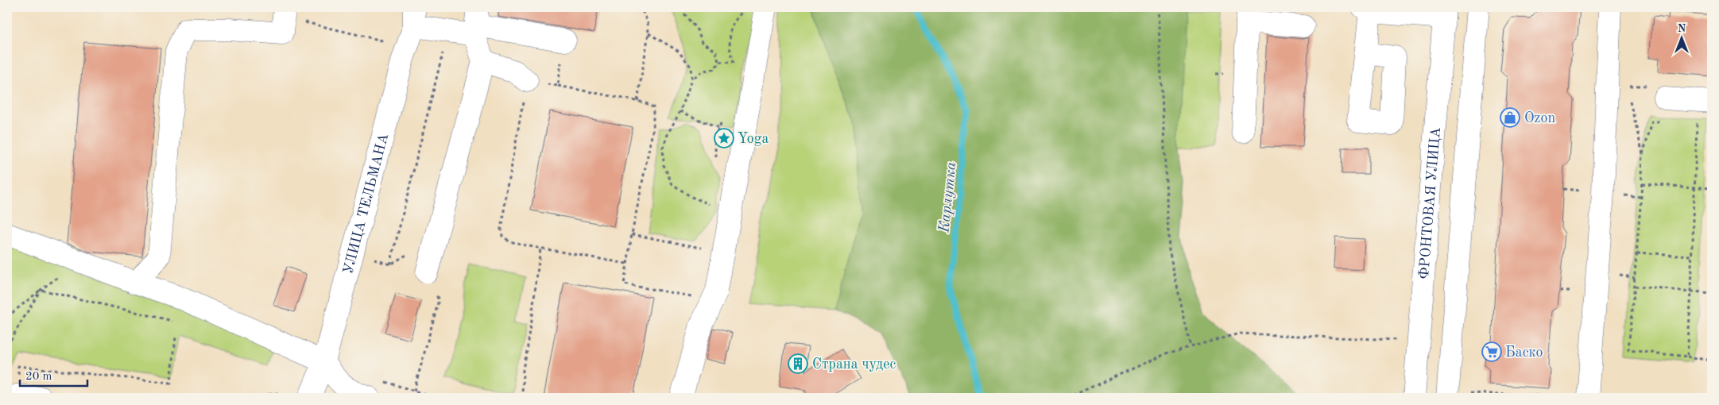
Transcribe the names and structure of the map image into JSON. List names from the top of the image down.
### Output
{
  "streets": {
    "street": ["ФРОНТОВАЯ УЛИЦА", "УЛИЦА ТЕЛЬМАНА"]
  },
  "water": ["Карлутка"],
  "places": {
    "shop": ["Ozon"],
    "place": ["Yoga"],
    "supermarket": ["Баско"],
    "building": ["Страна чудес"]
  },
  "scale_bar": "20 m",
  "north": "top"
}
